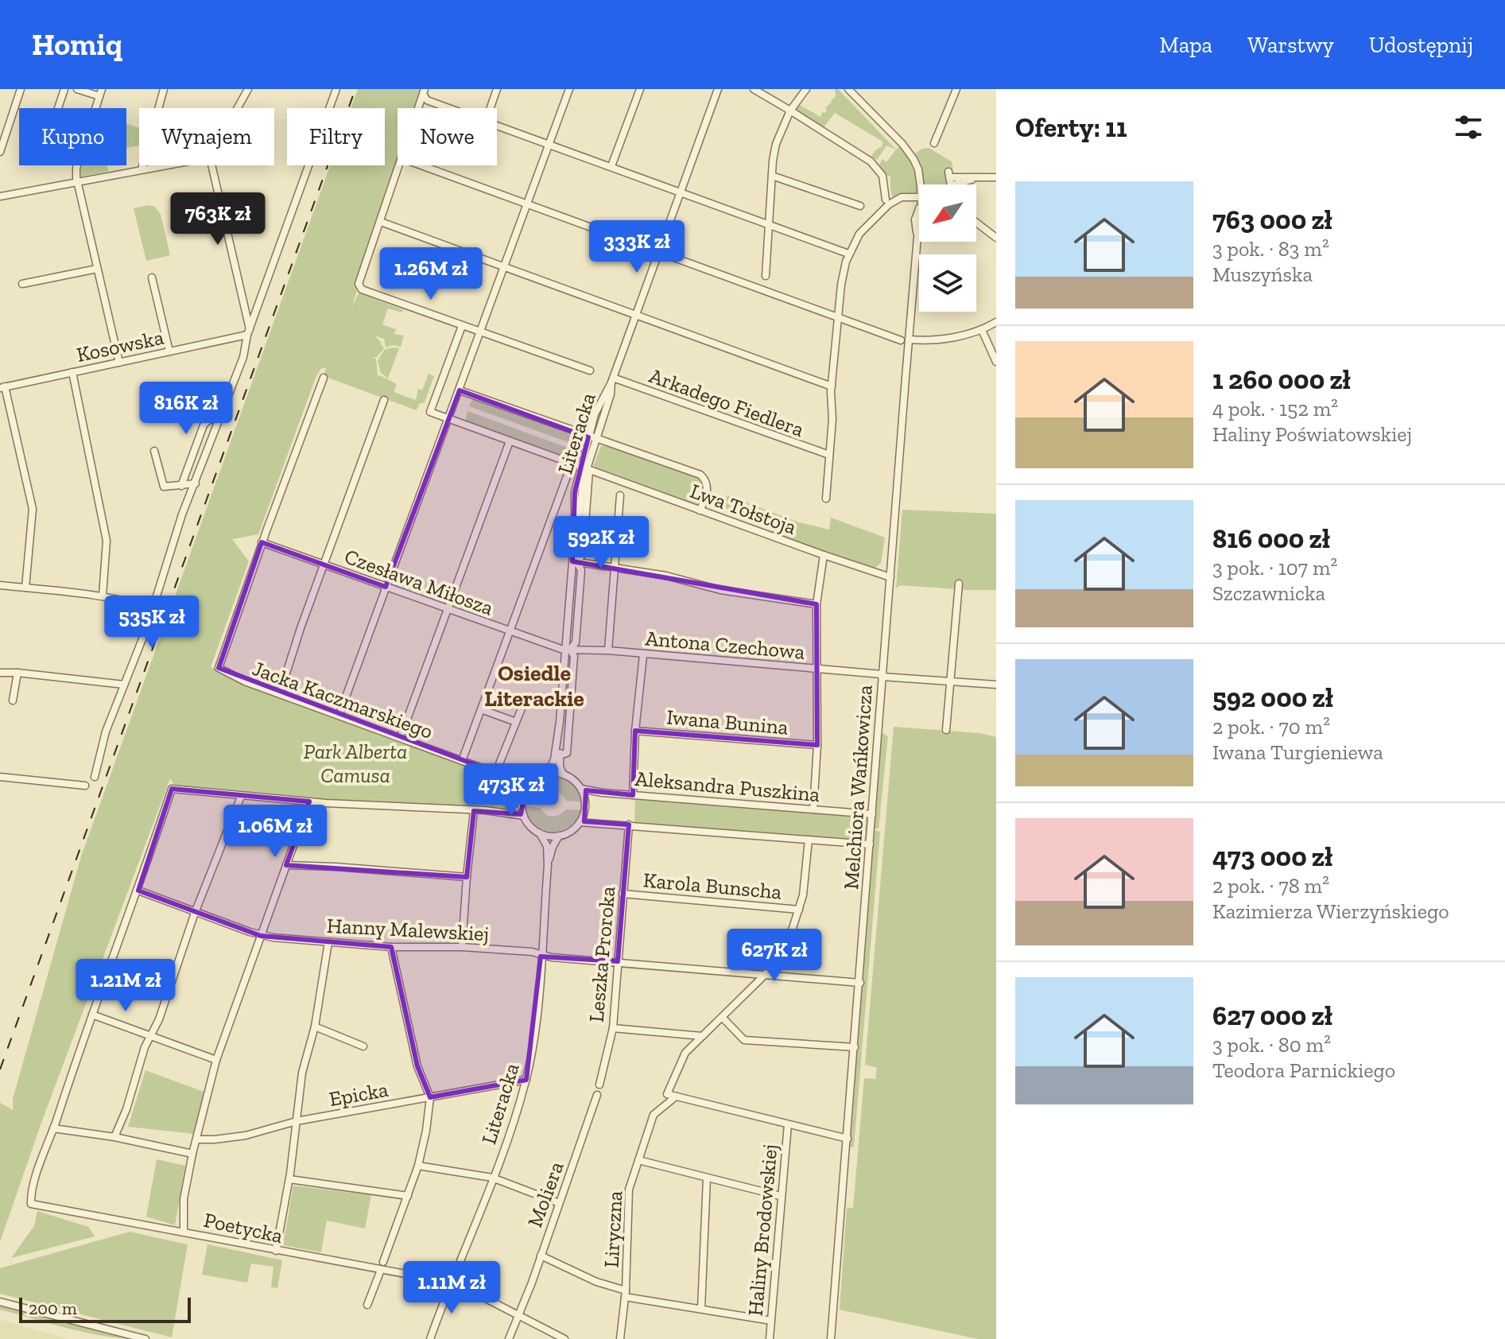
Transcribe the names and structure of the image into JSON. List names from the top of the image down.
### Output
{
  "streets": {
    "street": [
      "Kosowska",
      "Arkadego Fiedlera",
      "Literacka",
      "Lwa Tołstoja",
      "Czesława Miłosza",
      "Antona Czechowa",
      "Jacka Kaczmarskiego",
      "Iwana Bunina",
      "Aleksandra Puszkina",
      "Melchiora Wańkowicza",
      "Karola Bunscha",
      "Hanny Malewskiej",
      "Leszka Proroka",
      "Epicka",
      "Moliera",
      "Poetycka",
      "Liryczna",
      "Haliny Brodowskiej"
    ]
  },
  "crossings": [
    ["Arkadego Fiedlera", "Literacka"],
    ["Literacka", "Lwa Tołstoja"],
    ["Literacka", "Jacka Kaczmarskiego"],
    ["Literacka", "Aleksandra Puszkina"],
    ["Literacka", "Hanny Malewskiej"],
    ["Literacka", "Epicka"],
    ["Literacka", "Poetycka"],
    ["Lwa Tołstoja", "Melchiora Wańkowicza"],
    ["Czesława Miłosza", "Antona Czechowa"],
    ["Czesława Miłosza", "Jacka Kaczmarskiego"],
    ["Antona Czechowa", "Melchiora Wańkowicza"],
    ["Jacka Kaczmarskiego", "Aleksandra Puszkina"],
    ["Aleksandra Puszkina", "Melchiora Wańkowicza"],
    ["Melchiora Wańkowicza", "Hanny Malewskiej"],
    ["Karola Bunscha", "Leszka Proroka"],
    ["Hanny Malewskiej", "Leszka Proroka"],
    ["Moliera", "Poetycka"]
  ],
  "districts": ["Osiedle Literackie"],
  "parks": ["Park Alberta Camusa"],
  "scale_bar": "200 m",
  "north": "bottom left",
  "page": {
    "header": "Homiq",
    "nav": ["Mapa", "Warstwy", "Udostępnij"],
    "heading": "Oferty: 11",
    "chip": [
      "Kupno",
      "Wynajem",
      "Filtry",
      "Nowe"
    ],
    "list": [
      {
        "name": "763 000 zł",
        "note": "3 pok. · 83 m² · Muszyńska"
      },
      {
        "name": "1 260 000 zł",
        "note": "4 pok. · 152 m² · Haliny Poświatowskiej"
      },
      {
        "name": "816 000 zł",
        "note": "3 pok. · 107 m² · Szczawnicka"
      },
      {
        "name": "592 000 zł",
        "note": "2 pok. · 70 m² · Iwana Turgieniewa"
      },
      {
        "name": "473 000 zł",
        "note": "2 pok. · 78 m² · Kazimierza Wierzyńskiego"
      },
      {
        "name": "627 000 zł",
        "note": "3 pok. · 80 m² · Teodora Parnickiego"
      }
    ],
    "price": [
      "763K zł",
      "333K zł",
      "1.26M zł",
      "816K zł",
      "592K zł",
      "535K zł",
      "473K zł",
      "1.06M zł",
      "627K zł",
      "1.21M zł",
      "1.11M zł"
    ],
    "scale": "200 m"
  }
}
